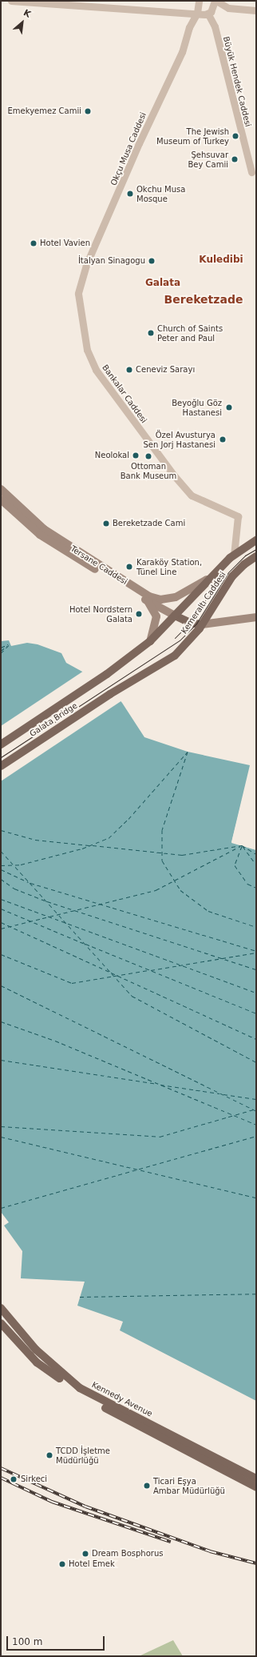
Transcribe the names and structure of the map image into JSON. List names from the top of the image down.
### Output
{
  "streets": {
    "main road": [
      "Tersane Caddesi",
      "Kemeraltı Caddesi",
      "Galata Bridge",
      "Kennedy Avenue"
    ],
    "street": ["Büyük Hendek Caddesi", "Okçu Musa Caddesi", "Bankalar Caddesi"]
  },
  "crossings": [
    ["Okçu Musa Caddesi", "Bankalar Caddesi"],
    ["Bankalar Caddesi", "Kemeraltı Caddesi"],
    ["Tersane Caddesi", "Kemeraltı Caddesi"],
    ["Kemeraltı Caddesi", "Galata Bridge"]
  ],
  "districts": ["Kuledibi", "Galata", "Bereketzade"],
  "places": [
    "Emekyemez Camii",
    "The Jewish Museum of Turkey",
    "Şehsuvar Bey Camii",
    "Okchu Musa Mosque",
    "Hotel Vavien",
    "İtalyan Sinagogu",
    "Church of Saints Peter and Paul",
    "Ceneviz Sarayı",
    "Beyoğlu Göz Hastanesi",
    "Özel Avusturya Sen Jorj Hastanesi",
    "Neolokal",
    "Ottoman Bank Museum",
    "Bereketzade Cami",
    "Karaköy Station, Tünel Line",
    "Hotel Nordstern Galata",
    "TCDD İşletme Müdürlüğü",
    "Sirkeci",
    "Ticari Eşya Ambar Müdürlüğü",
    "Dream Bosphorus",
    "Hotel Emek"
  ],
  "scale_bar": "100 m",
  "north": "top right"
}
